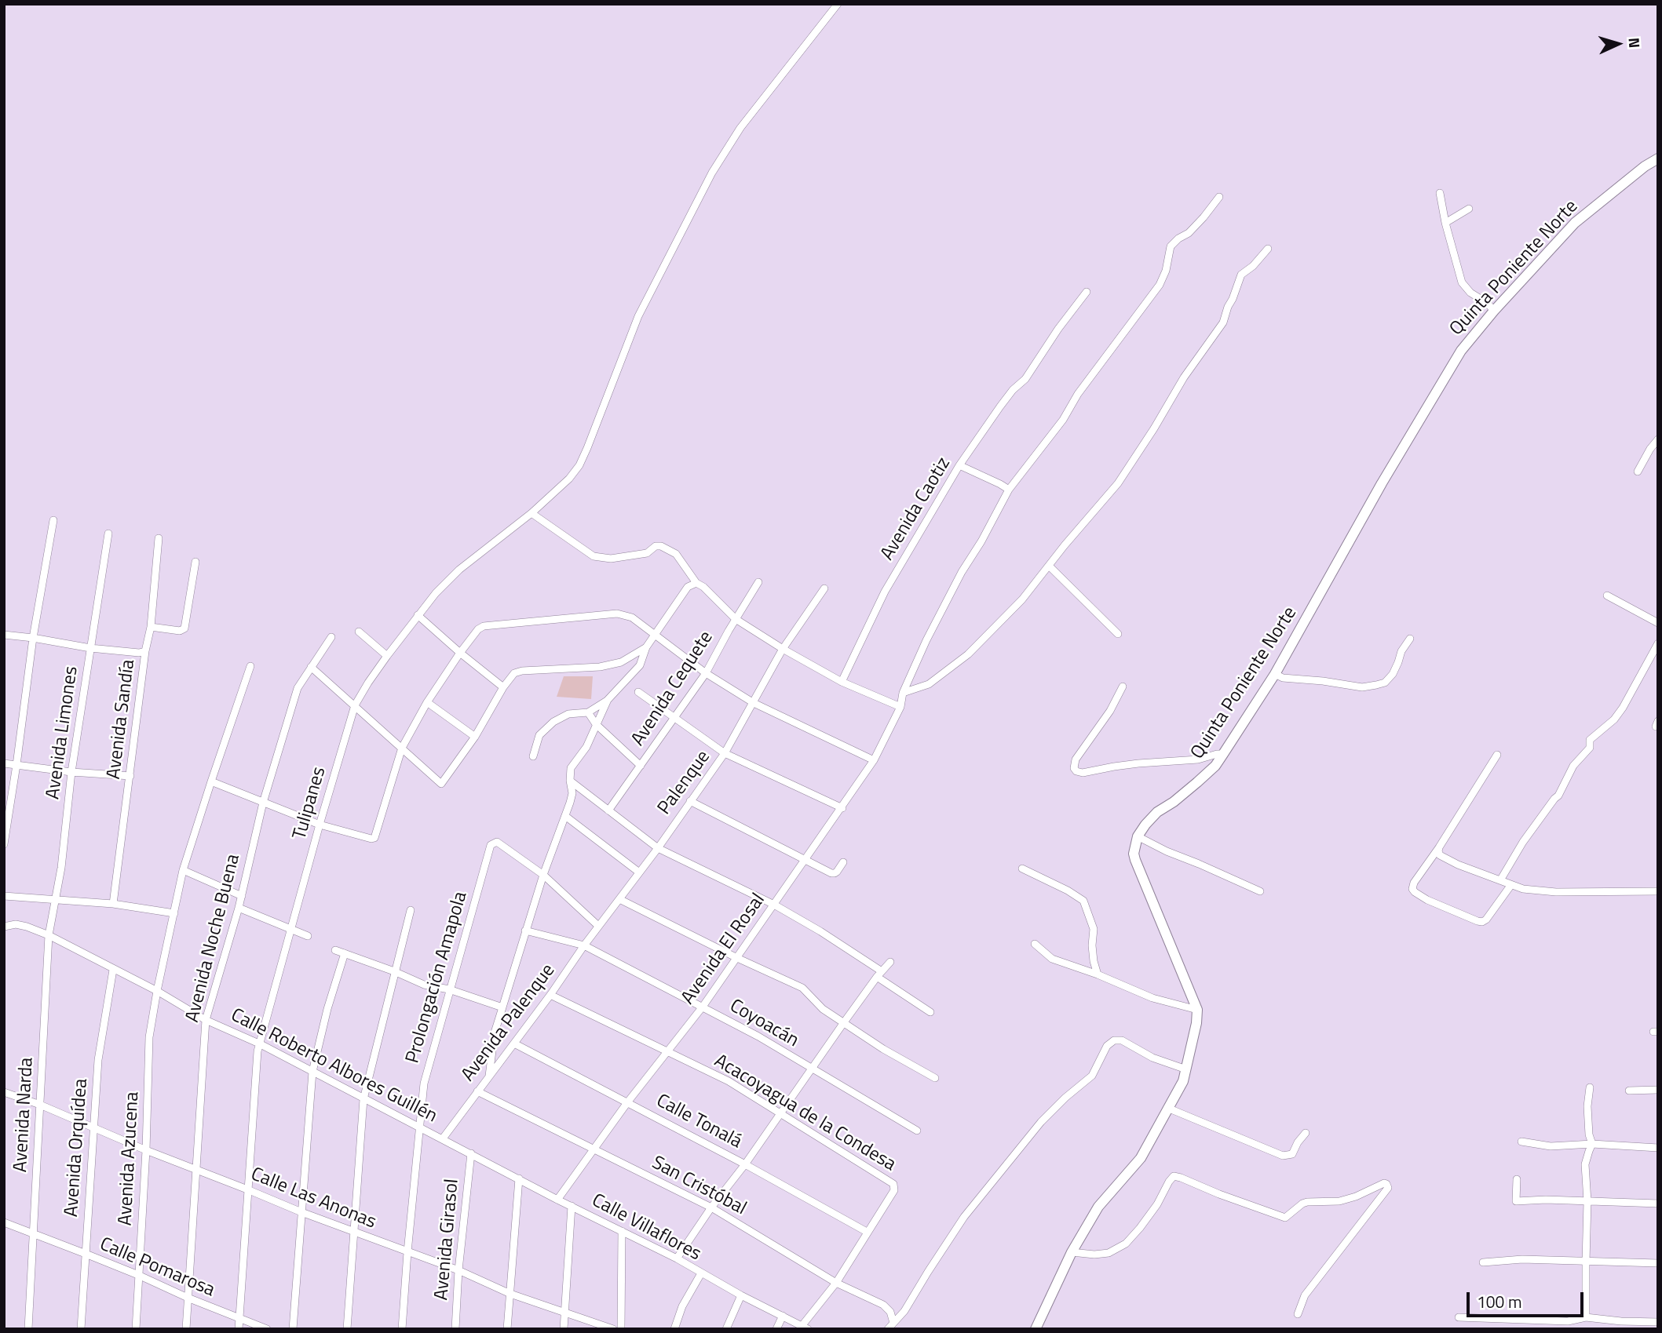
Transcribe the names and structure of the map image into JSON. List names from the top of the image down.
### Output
{
  "streets": {
    "street": [
      "Quinta Poniente Norte",
      "Avenida Caotiz",
      "Avenida Cequete",
      "Avenida Sandía",
      "Avenida Limones",
      "Palenque",
      "Tulipanes",
      "Avenida Noche Buena",
      "Avenida El Rosal",
      "Prolongación Amapola",
      "Avenida Palenque",
      "Coyoacán",
      "Calle Roberto Albores Guillén",
      "Acacoyagua de la Condesa",
      "Avenida Narda",
      "Calle Tonalá",
      "Avenida Orquídea",
      "Avenida Azucena",
      "San Cristóbal",
      "Calle Las Anonas",
      "Calle Villaflores",
      "Avenida Girasol",
      "Calle Pomarosa"
    ]
  },
  "crossings": [
    ["Avenida Limones", "Calle Roberto Albores Guillén"],
    ["Avenida Limones", "Avenida Narda"],
    ["Palenque", "Avenida Palenque"],
    ["Tulipanes", "Calle Roberto Albores Guillén"],
    ["Tulipanes", "Calle Las Anonas"],
    ["Tulipanes", "Calle Pomarosa"],
    ["Avenida Noche Buena", "Calle Roberto Albores Guillén"],
    ["Avenida Noche Buena", "Calle Las Anonas"],
    ["Avenida Noche Buena", "Calle Pomarosa"],
    ["Avenida El Rosal", "Coyoacán"],
    ["Avenida El Rosal", "Acacoyagua de la Condesa"],
    ["Avenida El Rosal", "Calle Tonalá"],
    ["Avenida El Rosal", "San Cristóbal"],
    ["Avenida El Rosal", "Calle Villaflores"],
    ["Prolongación Amapola", "Calle Roberto Albores Guillén"],
    ["Prolongación Amapola", "Calle Las Anonas"],
    ["Avenida Palenque", "Coyoacán"],
    ["Avenida Palenque", "Calle Roberto Albores Guillén"],
    ["Avenida Palenque", "Acacoyagua de la Condesa"],
    ["Avenida Palenque", "Calle Tonalá"],
    ["Avenida Palenque", "San Cristóbal"],
    ["Calle Roberto Albores Guillén", "Avenida Narda"],
    ["Calle Roberto Albores Guillén", "Avenida Orquídea"],
    ["Calle Roberto Albores Guillén", "Avenida Azucena"],
    ["Calle Roberto Albores Guillén", "Calle Villaflores"],
    ["Calle Roberto Albores Guillén", "Avenida Girasol"],
    ["Acacoyagua de la Condesa", "Calle Tonalá"],
    ["Avenida Narda", "Calle Las Anonas"],
    ["Avenida Narda", "Calle Pomarosa"],
    ["Avenida Orquídea", "Calle Las Anonas"],
    ["Avenida Orquídea", "Calle Pomarosa"],
    ["Avenida Azucena", "Calle Las Anonas"],
    ["Avenida Azucena", "Calle Pomarosa"],
    ["Calle Las Anonas", "Avenida Girasol"],
    ["Calle Villaflores", "Avenida Girasol"]
  ],
  "scale_bar": "100 m",
  "north": "right"
}
